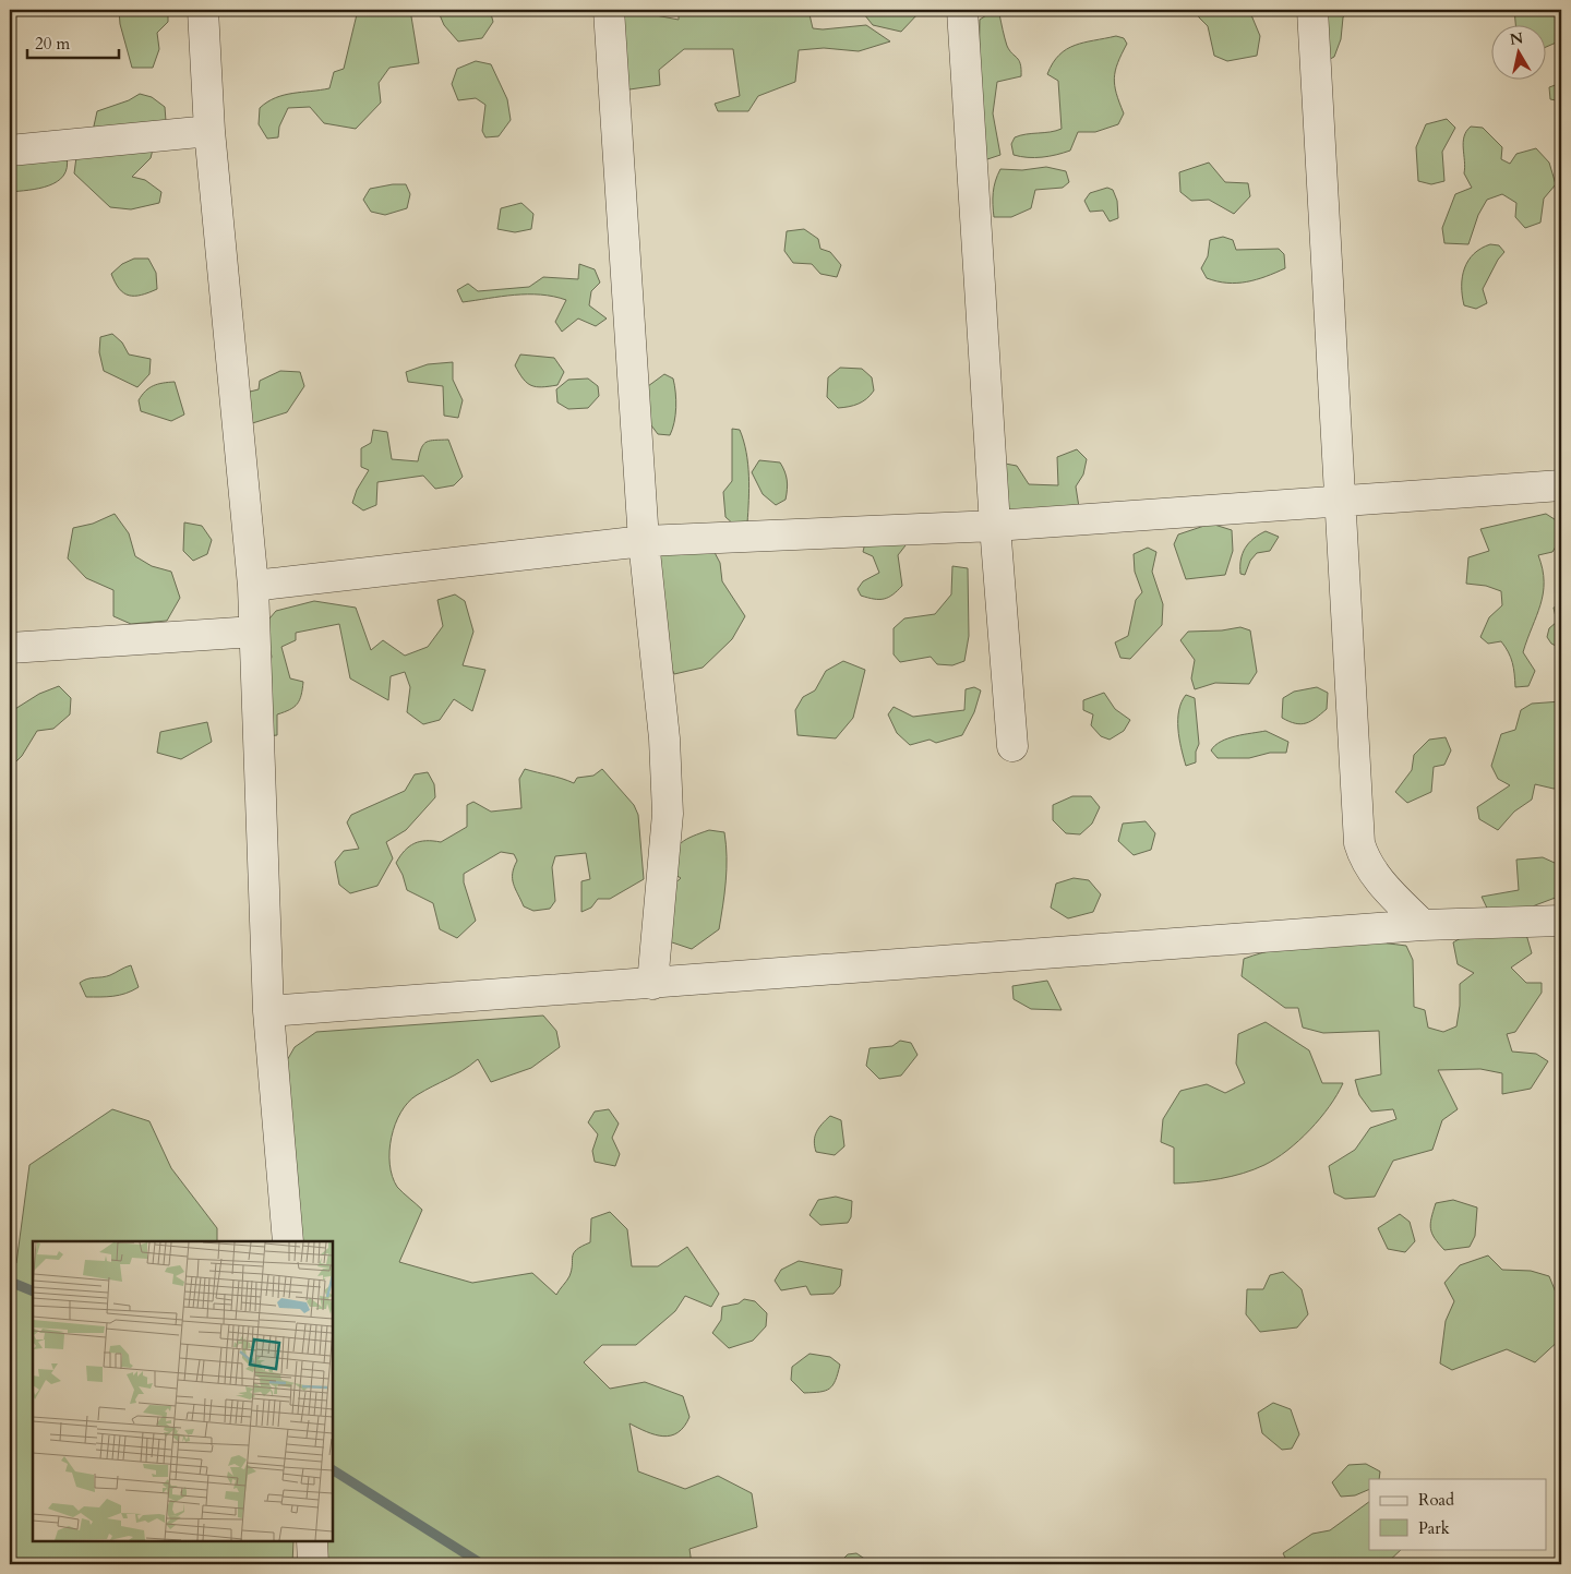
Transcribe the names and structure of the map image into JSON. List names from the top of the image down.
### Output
{
  "legend": ["Road", "Park"],
  "scale_bar": "20 m",
  "north": "top"
}
